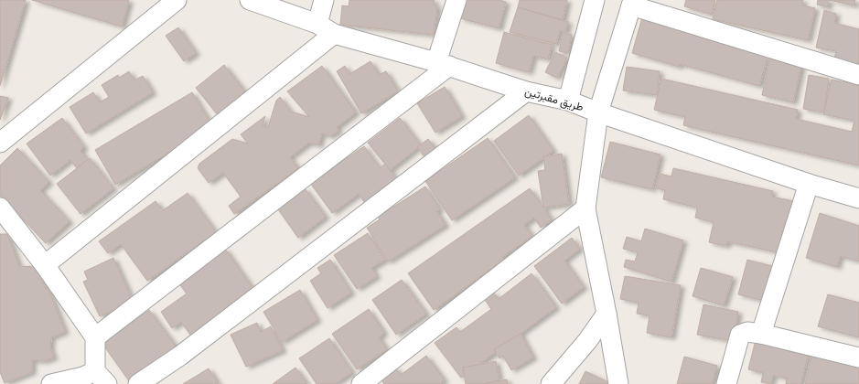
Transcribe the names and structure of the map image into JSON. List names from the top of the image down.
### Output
{
  "streets": {
    "street": ["طريق مقبرتين"]
  }
}
